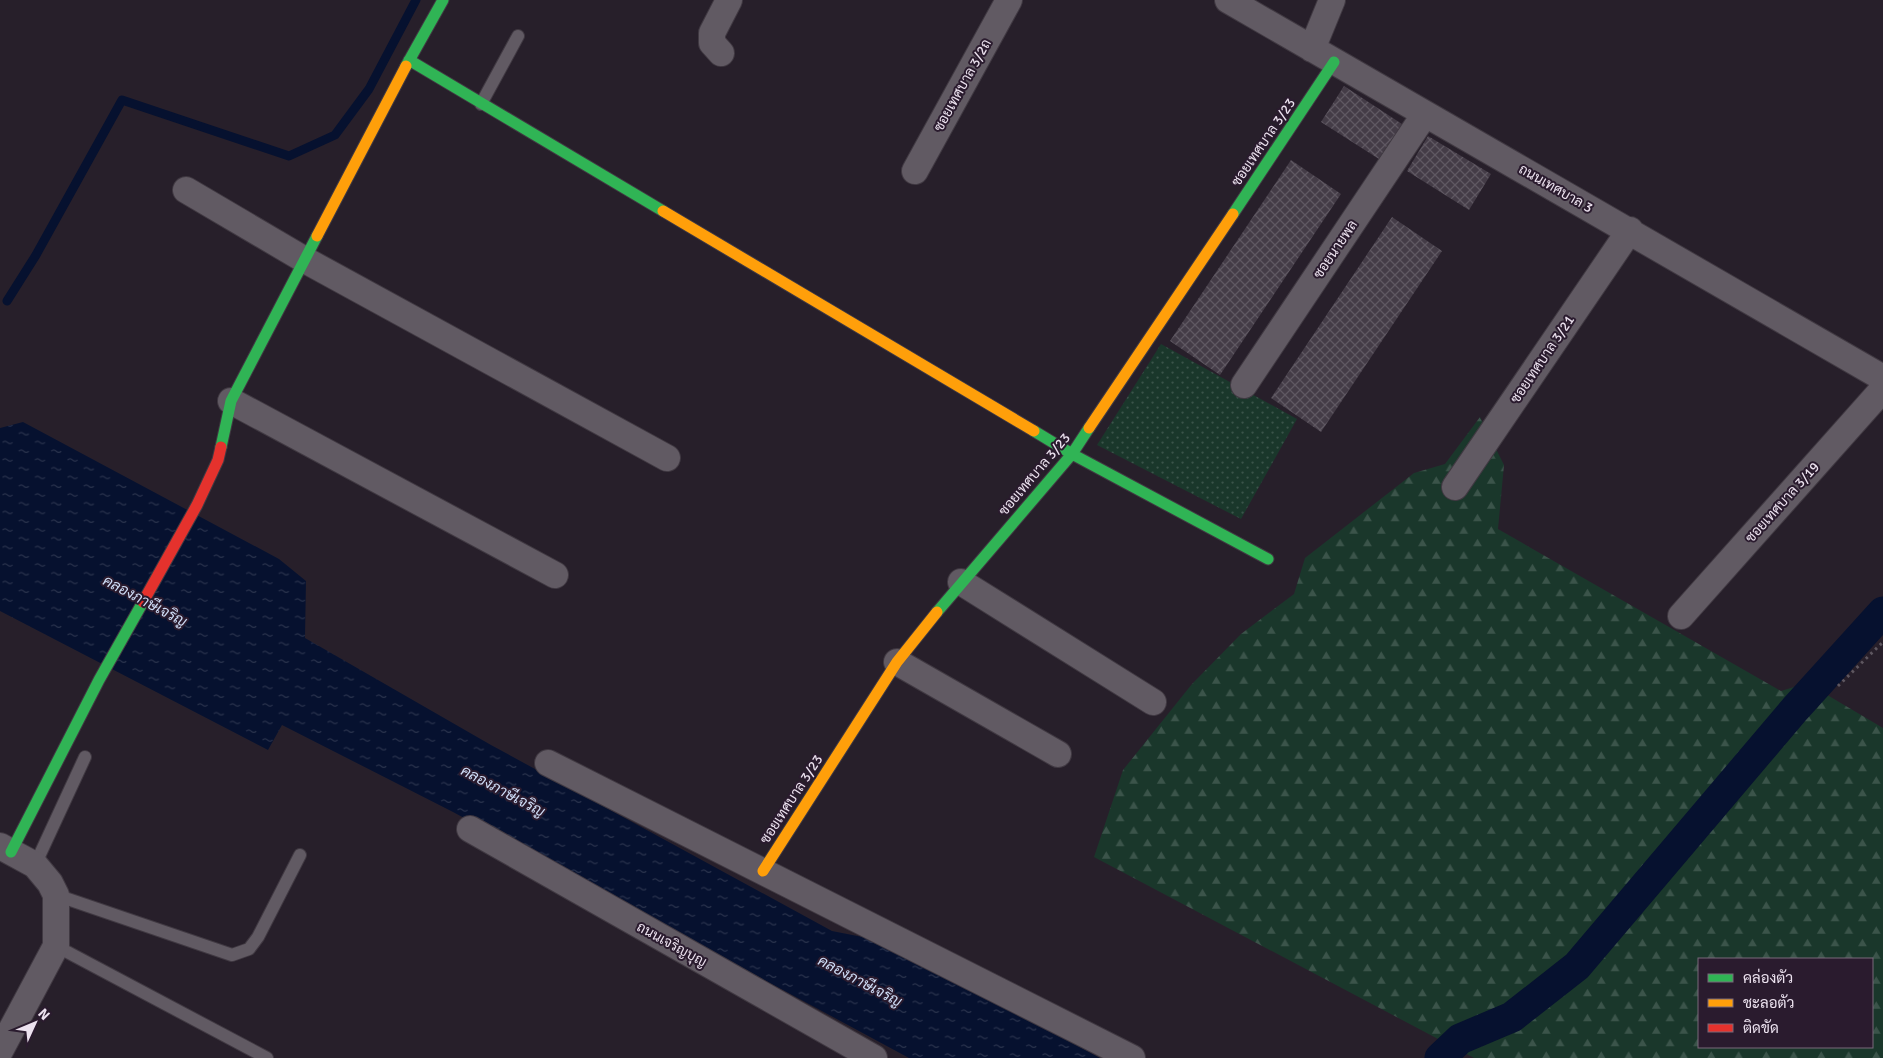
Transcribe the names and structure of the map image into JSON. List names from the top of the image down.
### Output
{
  "streets": {
    "street": [
      "ซอยเทศบาล 3/2ถ",
      "ซอยเทศบาล 3/23",
      "ถนนเทศบาล 3",
      "ซอยนายพล",
      "ซอยเทศบาล 3/21",
      "ซอยเทศบาล 3/19",
      "ถนนเจริญบุญ"
    ]
  },
  "crossings": [
    ["ซอยเทศบาล 3/23", "ถนนเทศบาล 3"],
    ["ถนนเทศบาล 3", "ซอยนายพล"],
    ["ถนนเทศบาล 3", "ซอยเทศบาล 3/21"]
  ],
  "water": ["คลองภาษีเจริญ"],
  "legend": ["คล่องตัว", "ชะลอตัว", "ติดขัด"],
  "north": "top right"
}
